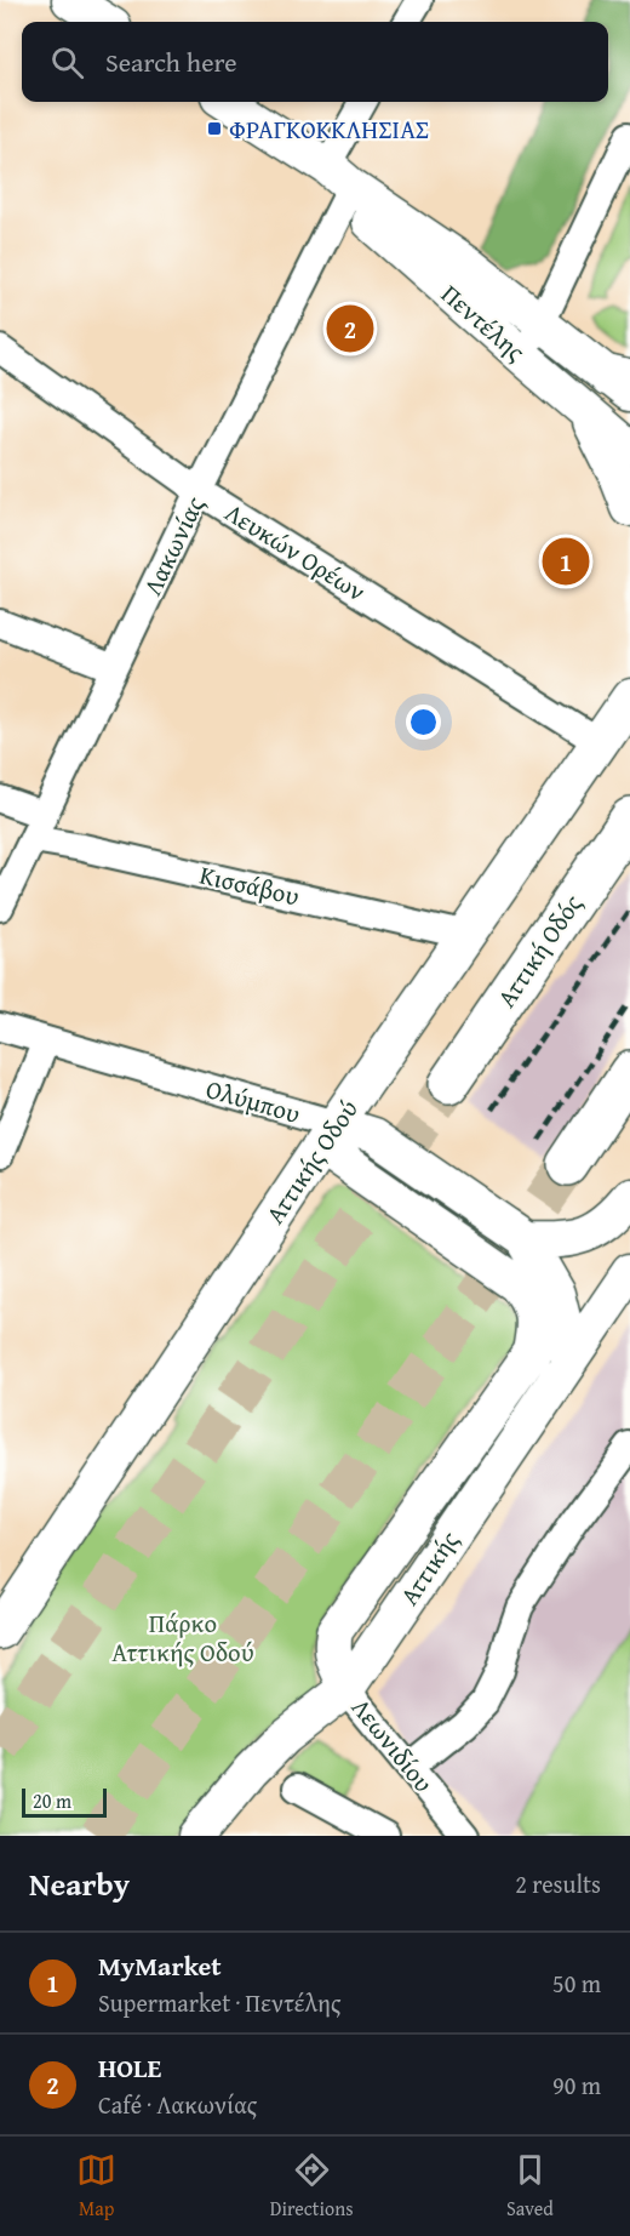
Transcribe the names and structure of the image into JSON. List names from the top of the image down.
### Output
{
  "streets": {
    "highway": ["Αττική Οδός"],
    "main road": [
      "Πεντέλης",
      "Ολύμπου",
      "Αττικής Οδού",
      "Αττικής"
    ],
    "street": [
      "Λακωνίας",
      "Λευκών Ορέων",
      "Κισσάβου",
      "Λεωνιδίου"
    ]
  },
  "crossings": [
    ["Πεντέλης", "Λακωνίας"],
    ["Λακωνίας", "Λευκών Ορέων"],
    ["Λακωνίας", "Κισσάβου"],
    ["Λευκών Ορέων", "Αττικής Οδού"],
    ["Κισσάβου", "Αττικής Οδού"],
    ["Ολύμπου", "Αττικής Οδού"],
    ["Αττικής", "Λεωνιδίου"]
  ],
  "parks": ["Πάρκο Αττικής Οδού"],
  "places": {
    "transit": ["ΦΡΑΓΚΟΚΚΛΗΣΙΑΣ"]
  },
  "scale_bar": "20 m",
  "page": {
    "search": "Search here",
    "pins": ["2", "1"],
    "scale": "20 m",
    "heading": ["Nearby", "2 results"],
    "list": [
      {
        "mark": "1",
        "name": "MyMarket",
        "note": "Supermarket · Πεντέλης",
        "value": "50 m"
      },
      {
        "mark": "2",
        "name": "HOLE",
        "note": "Café · Λακωνίας",
        "value": "90 m"
      }
    ],
    "nav": ["Map", "Directions", "Saved"]
  }
}
